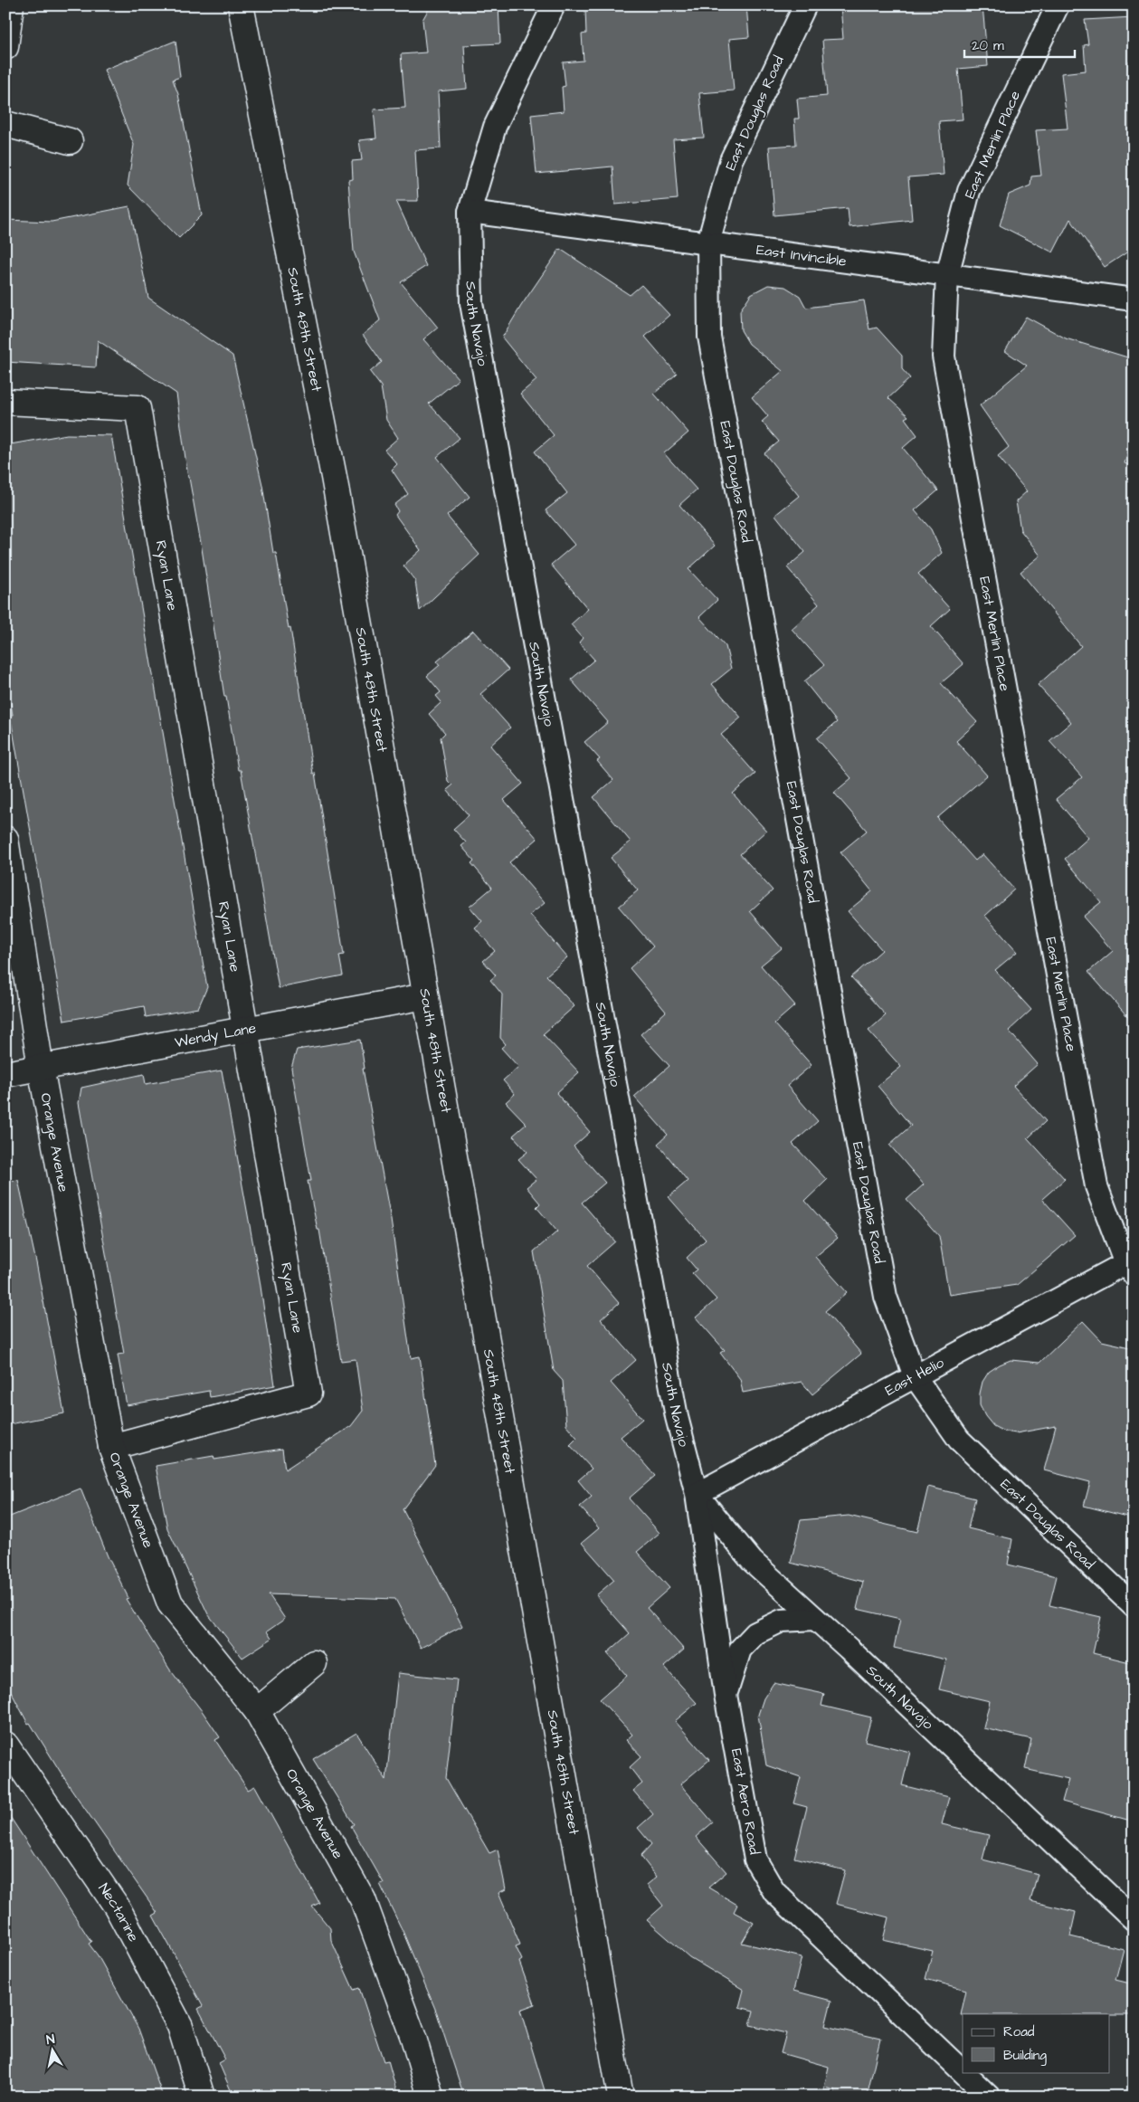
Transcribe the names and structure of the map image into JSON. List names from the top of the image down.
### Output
{
  "streets": {
    "street": [
      "South 48th Street",
      "Ryan Lane",
      "Wendy Lane",
      "Orange Avenue",
      "Nectarine"
    ],
    "lane": [
      "East Douglas Road",
      "East Merlin Place",
      "East Invincible",
      "South Navajo",
      "East Helio",
      "East Aero Road"
    ]
  },
  "crossings": [
    ["East Douglas Road", "East Invincible"],
    ["East Douglas Road", "East Helio"],
    ["East Merlin Place", "East Invincible"],
    ["East Merlin Place", "East Helio"],
    ["East Invincible", "South Navajo"],
    ["South Navajo", "East Helio"],
    ["South Navajo", "East Aero Road"],
    ["South 48th Street", "Wendy Lane"],
    ["Ryan Lane", "Wendy Lane"],
    ["Ryan Lane", "Orange Avenue"],
    ["Wendy Lane", "Orange Avenue"],
    ["East Helio", "East Aero Road"]
  ],
  "legend": ["Road", "Building"],
  "scale_bar": "20 m",
  "north": "top"
}
